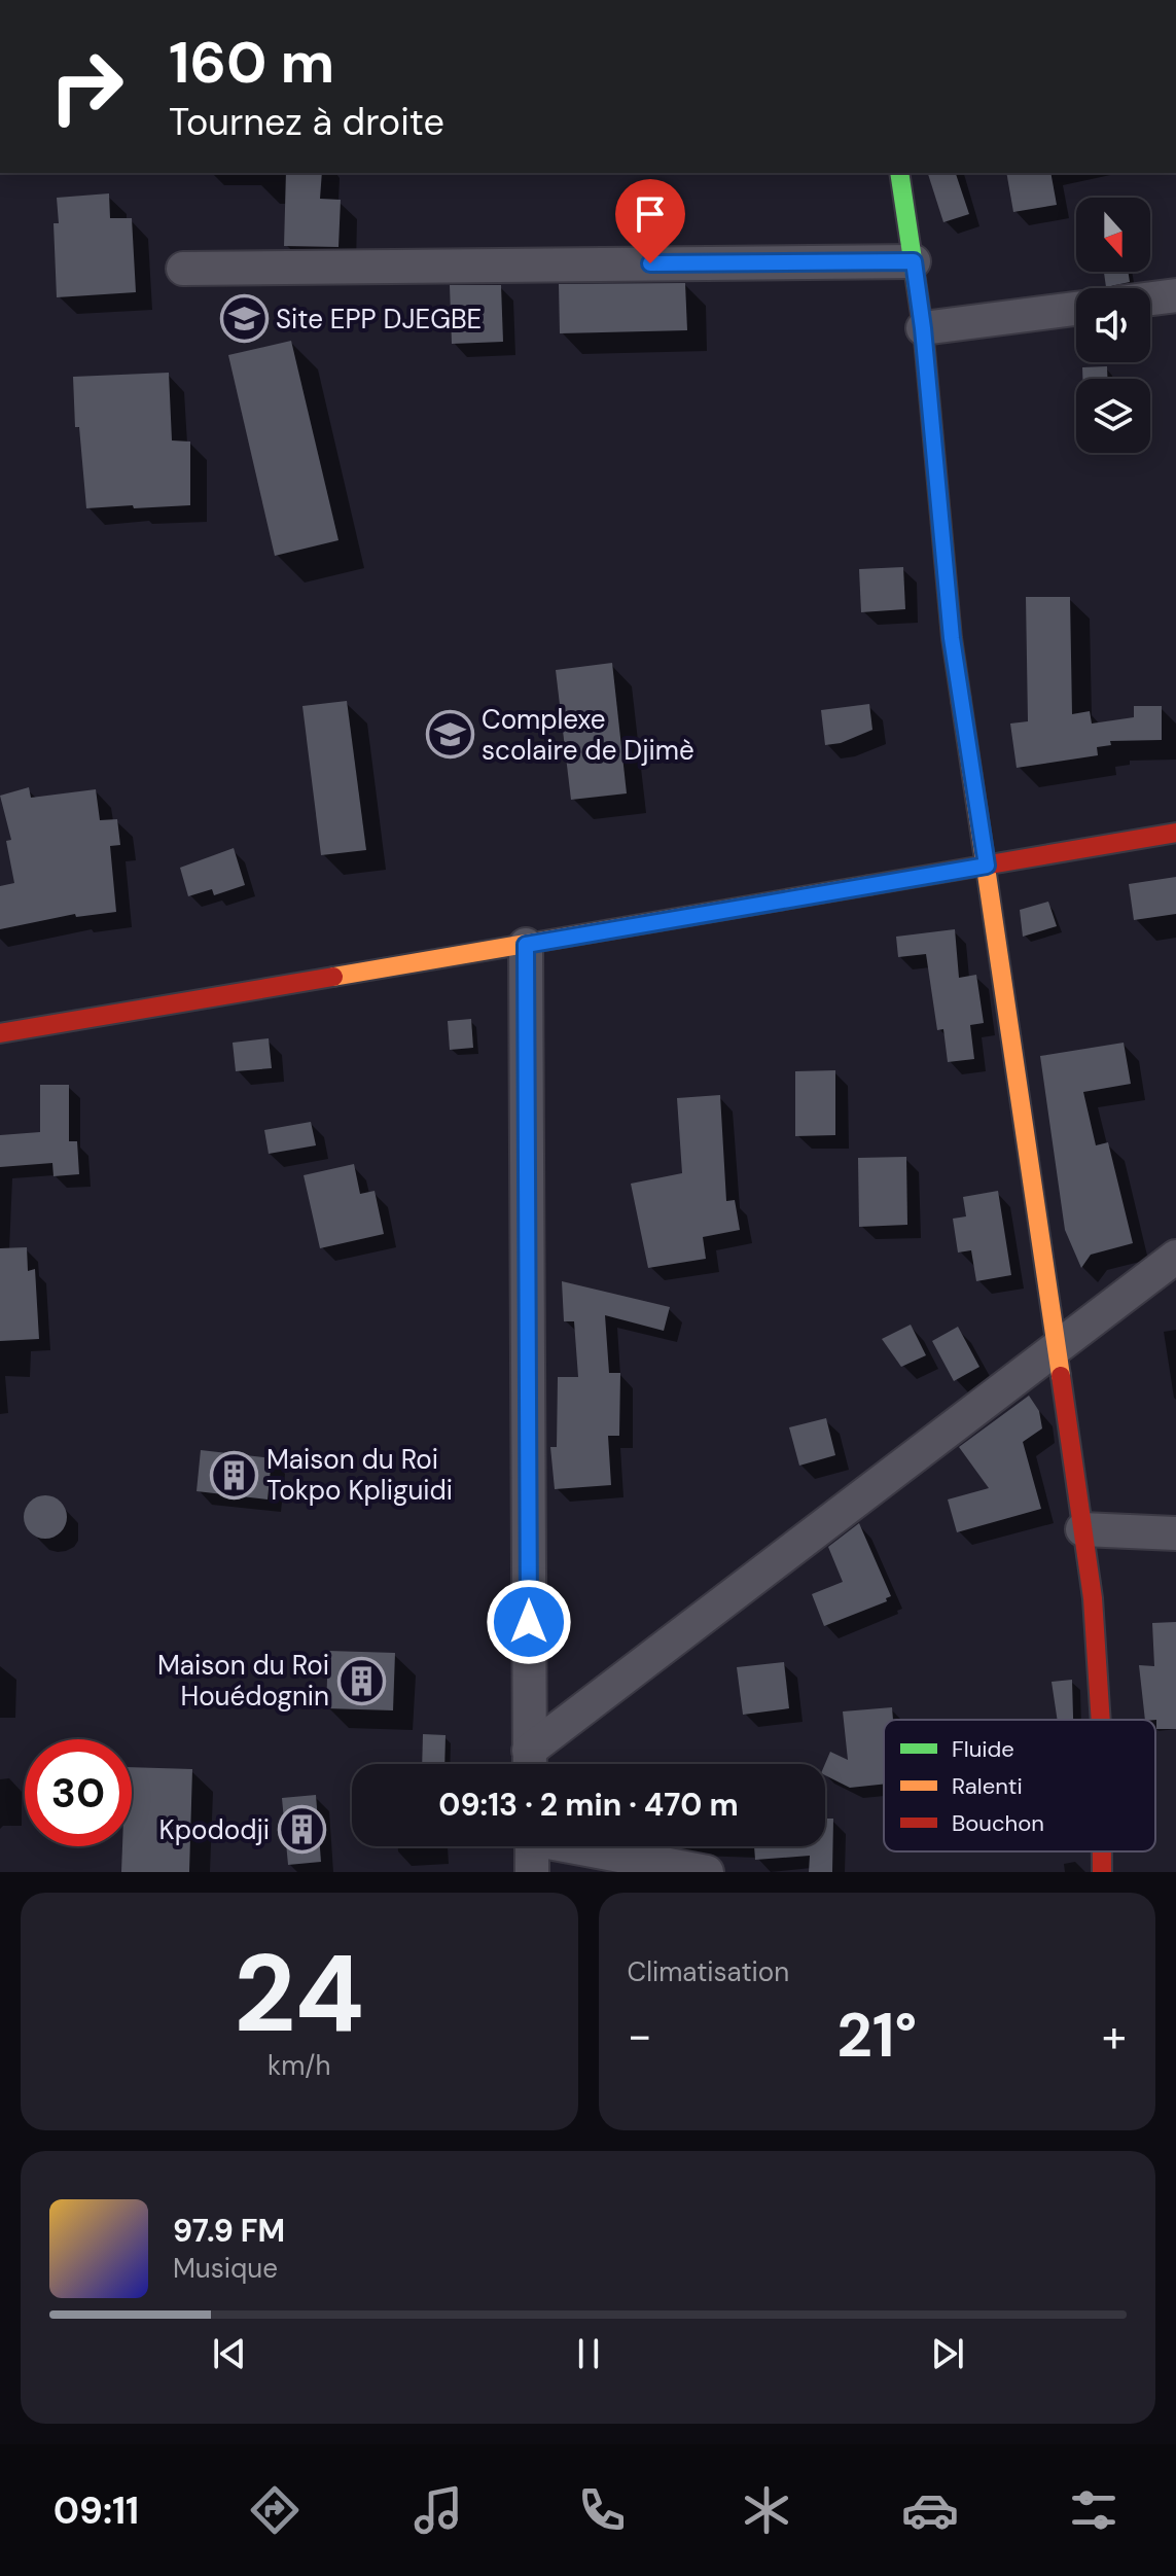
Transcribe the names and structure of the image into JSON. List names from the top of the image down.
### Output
{
  "places": {
    "school or university": ["Site EPP DJEGBE", "Complexe scolaire de Djimè"],
    "building": ["Maison du Roi Tokpo Kpliguidi", "Maison du Roi Houédognin", "Kpododji"]
  },
  "legend": ["Fluide", "Ralenti", "Bouchon"],
  "north": "bottom",
  "page": {
    "turn": ["160 m", "Tournez à droite"],
    "limit": "30",
    "trip": "09:13 · 2 min · 470 m",
    "tile": [
      ["24", "km/h"],
      "Climatisation"
    ],
    "heat": ["−", "21°", "+"],
    "song": ["97.9 FM", "Musique"],
    "tabs": "09:11"
  }
}
